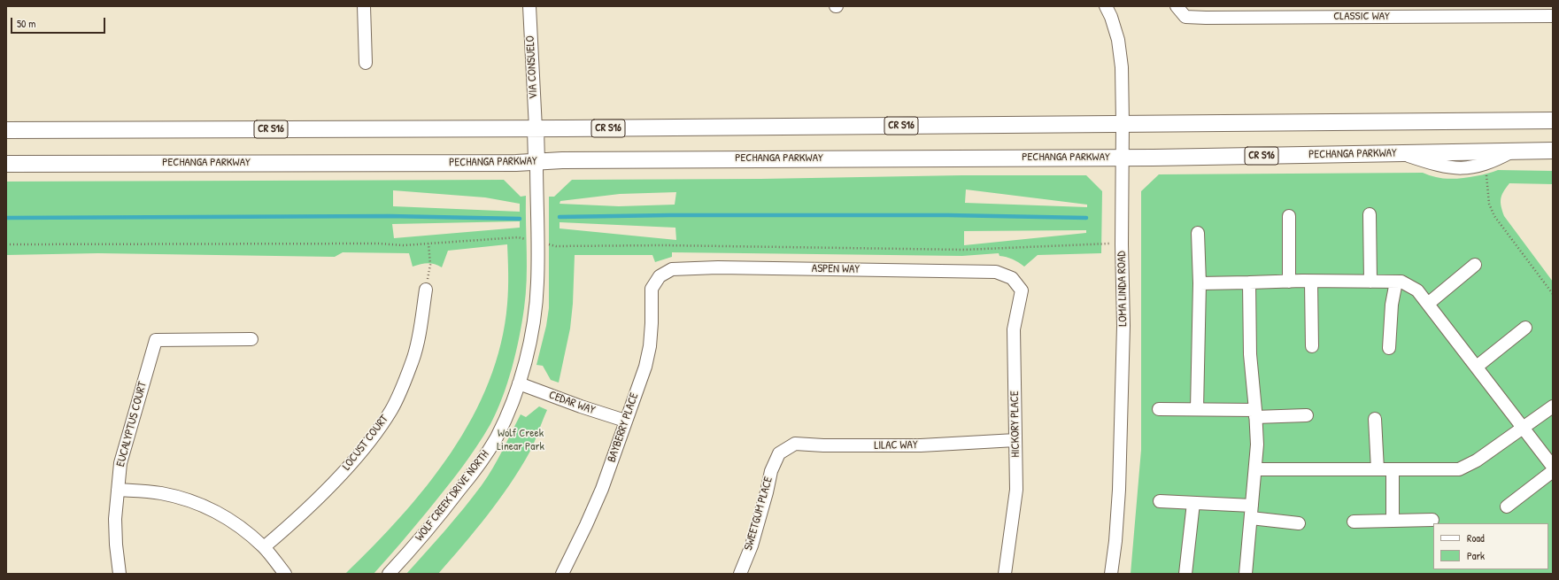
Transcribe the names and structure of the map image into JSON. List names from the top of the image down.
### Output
{
  "streets": {
    "main road": ["CR S16", "PECHANGA PARKWAY"],
    "street": [
      "CLASSIC WAY",
      "VIA CONSUELO",
      "ASPEN WAY",
      "LOMA LINDA ROAD",
      "CEDAR WAY",
      "EUCALYPTUS COURT",
      "HICKORY PLACE",
      "BAYBERRY PLACE",
      "LOCUST COURT",
      "LILAC WAY",
      "WOLF CREEK DRIVE NORTH",
      "SWEETGUM PLACE"
    ]
  },
  "crossings": [
    ["VIA CONSUELO", "CR S16"],
    ["CR S16", "LOMA LINDA ROAD"],
    ["PECHANGA PARKWAY", "LOMA LINDA ROAD"],
    ["PECHANGA PARKWAY", "WOLF CREEK DRIVE NORTH"],
    ["ASPEN WAY", "HICKORY PLACE"],
    ["ASPEN WAY", "BAYBERRY PLACE"],
    ["CEDAR WAY", "BAYBERRY PLACE"],
    ["CEDAR WAY", "WOLF CREEK DRIVE NORTH"],
    ["HICKORY PLACE", "LILAC WAY"],
    ["LILAC WAY", "SWEETGUM PLACE"]
  ],
  "parks": ["Wolf Creek Linear Park"],
  "legend": ["Road", "Park"],
  "scale_bar": "50 m"
}
